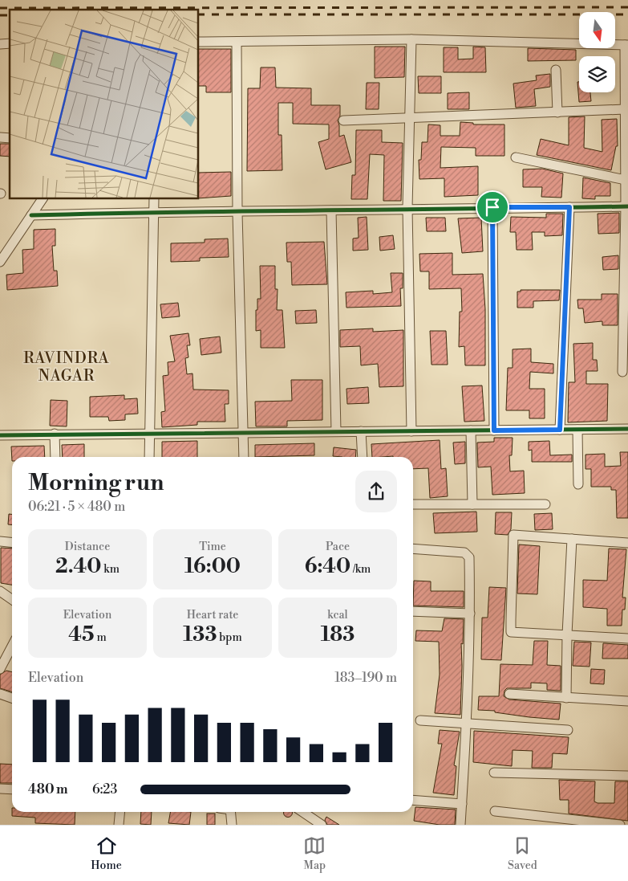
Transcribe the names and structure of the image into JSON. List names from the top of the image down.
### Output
{
  "districts": ["RAVINDRA NAGAR"],
  "north": "bottom",
  "page": {
    "heading": ["Morning run", "06:21 · 5 × 480 m"],
    "stats": [
      ["Distance", "2.40 km"],
      ["Time", "16:00"],
      ["Pace", "6:40 /km"],
      ["Elevation", "45 m"],
      ["Heart rate", "133 bpm"],
      ["kcal", "183"]
    ],
    "chart": ["Elevation", "183–190 m"],
    "list": [
      {
        "name": "480 m",
        "note": "6:23"
      }
    ],
    "tabs": ["Home", "Map", "Saved"]
  }
}
